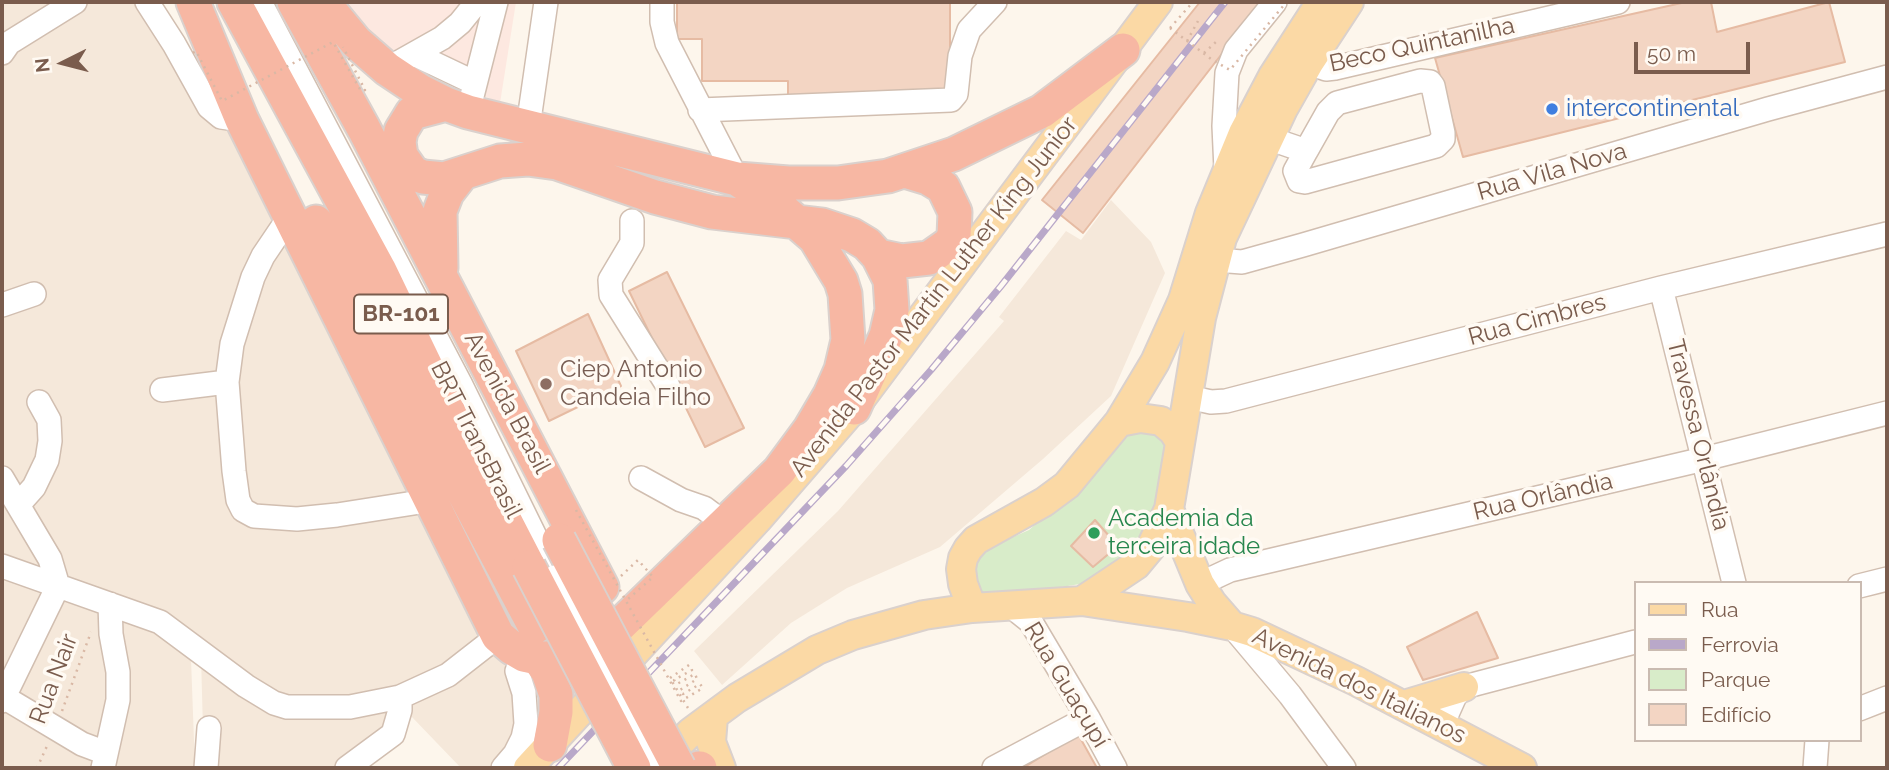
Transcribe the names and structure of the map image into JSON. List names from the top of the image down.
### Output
{
  "streets": {
    "highway": ["BR-101", "Avenida Brasil"],
    "main road": ["Avenida Pastor Martin Luther King Junior", "Avenida dos Italianos"],
    "street": [
      "Beco Quintanilha",
      "Rua Vila Nova",
      "Rua Cimbres",
      "Travessa Orlândia",
      "BRT TransBrasil",
      "Rua Orlândia",
      "Rua Guaçupí"
    ],
    "path": ["Rua Nair"]
  },
  "crossings": [
    ["BR-101", "BRT TransBrasil"],
    ["Rua Cimbres", "Travessa Orlândia"],
    ["Travessa Orlândia", "Rua Orlândia"],
    ["Rua Orlândia", "Avenida dos Italianos"]
  ],
  "places": ["intercontinental", "Ciep Antonio Candeia Filho", "Academia da terceira idade"],
  "legend": [
    "Rua",
    "Ferrovia",
    "Parque",
    "Edifício"
  ],
  "scale_bar": "50 m",
  "north": "left"
}
